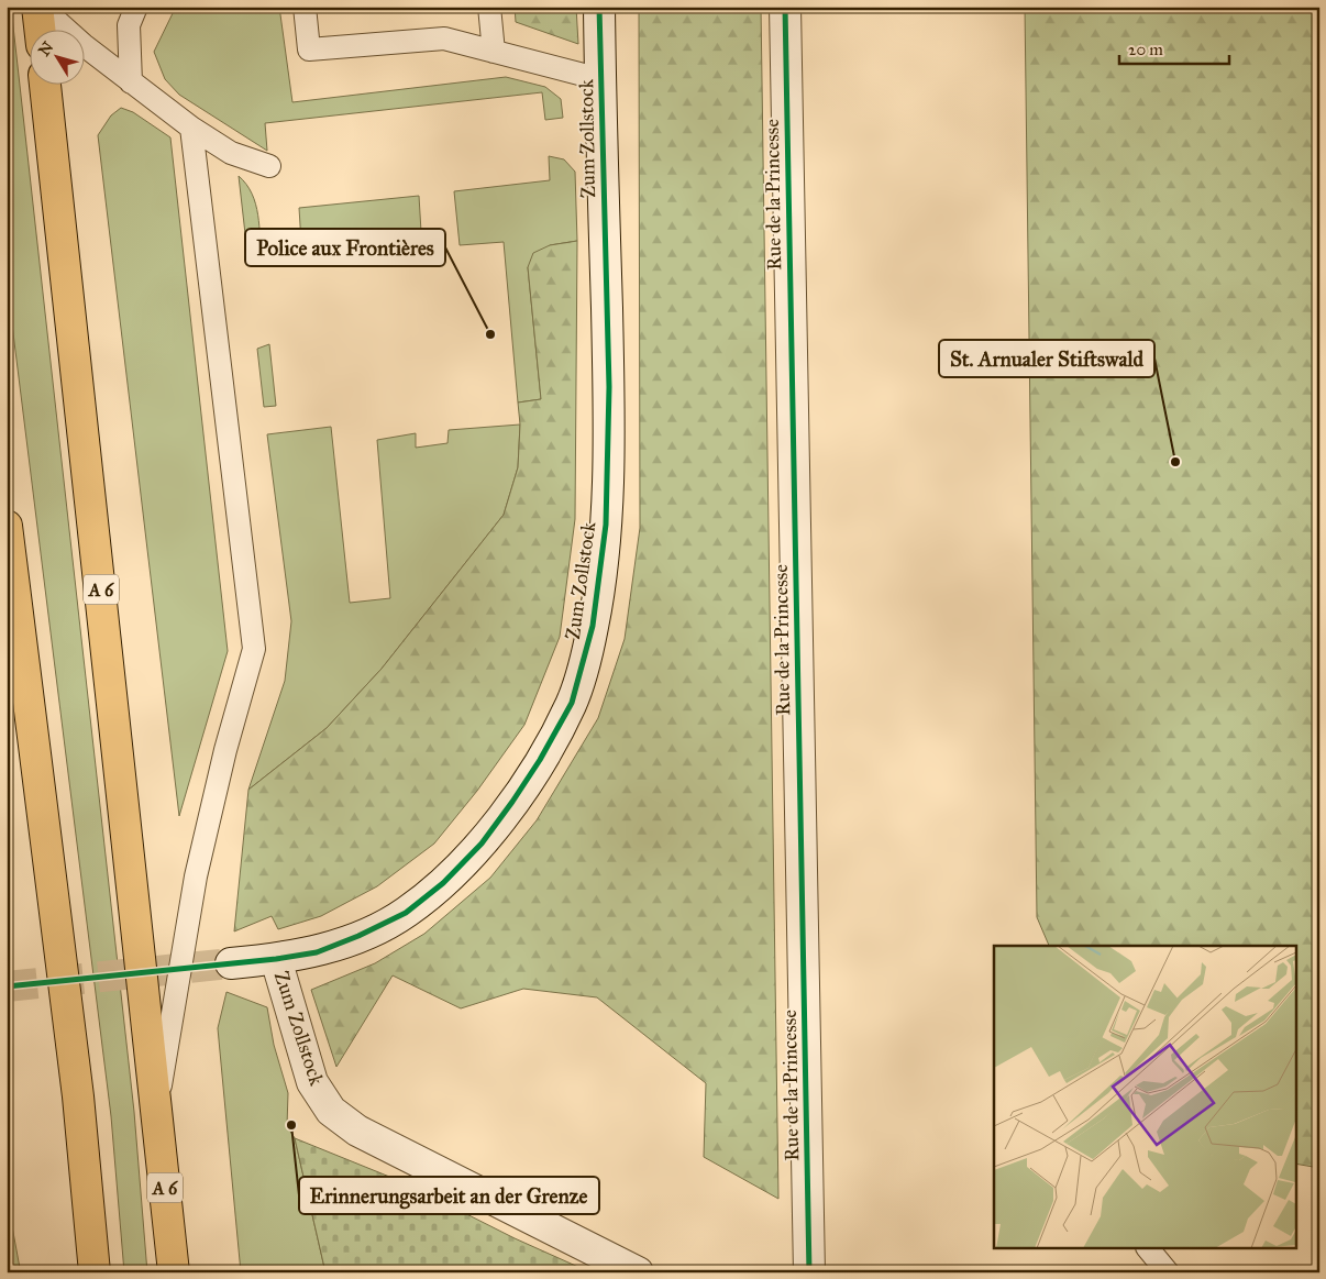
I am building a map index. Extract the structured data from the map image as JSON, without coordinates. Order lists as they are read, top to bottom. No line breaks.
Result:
{"streets":{"highway":["A 6"],"street":["Zum Zollstock","Rue de la Princesse"]},"places":["Police aux Frontières","St. Arnualer Stiftswald","Erinnerungsarbeit an der Grenze"],"scale_bar":"20 m","north":"top left"}
